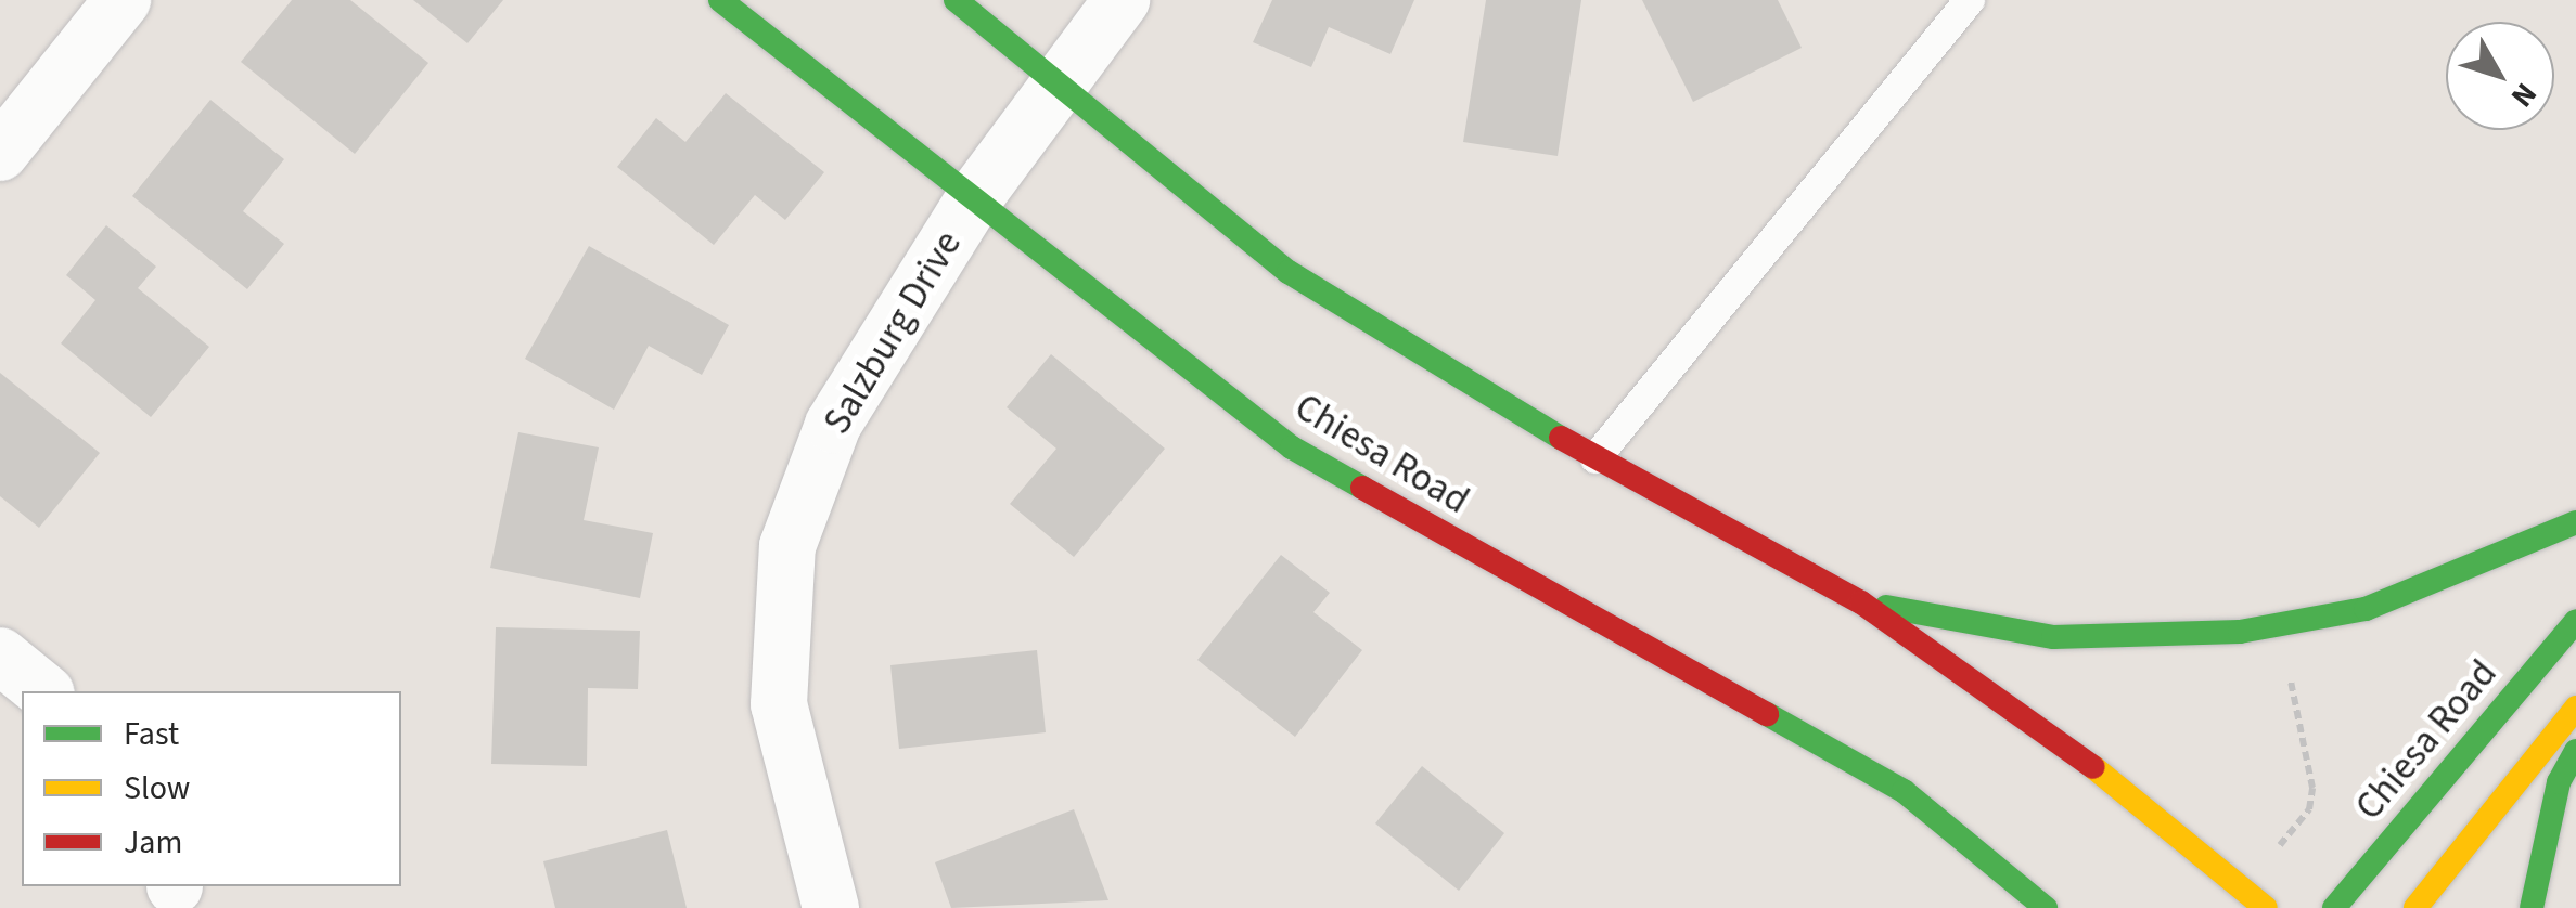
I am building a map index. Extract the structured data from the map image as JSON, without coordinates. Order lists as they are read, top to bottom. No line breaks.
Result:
{"streets":{"main road":["Chiesa Road"],"street":["Salzburg Drive"]},"crossings":[["Salzburg Drive","Chiesa Road"]],"legend":["Fast","Slow","Jam"],"north":"bottom right"}
